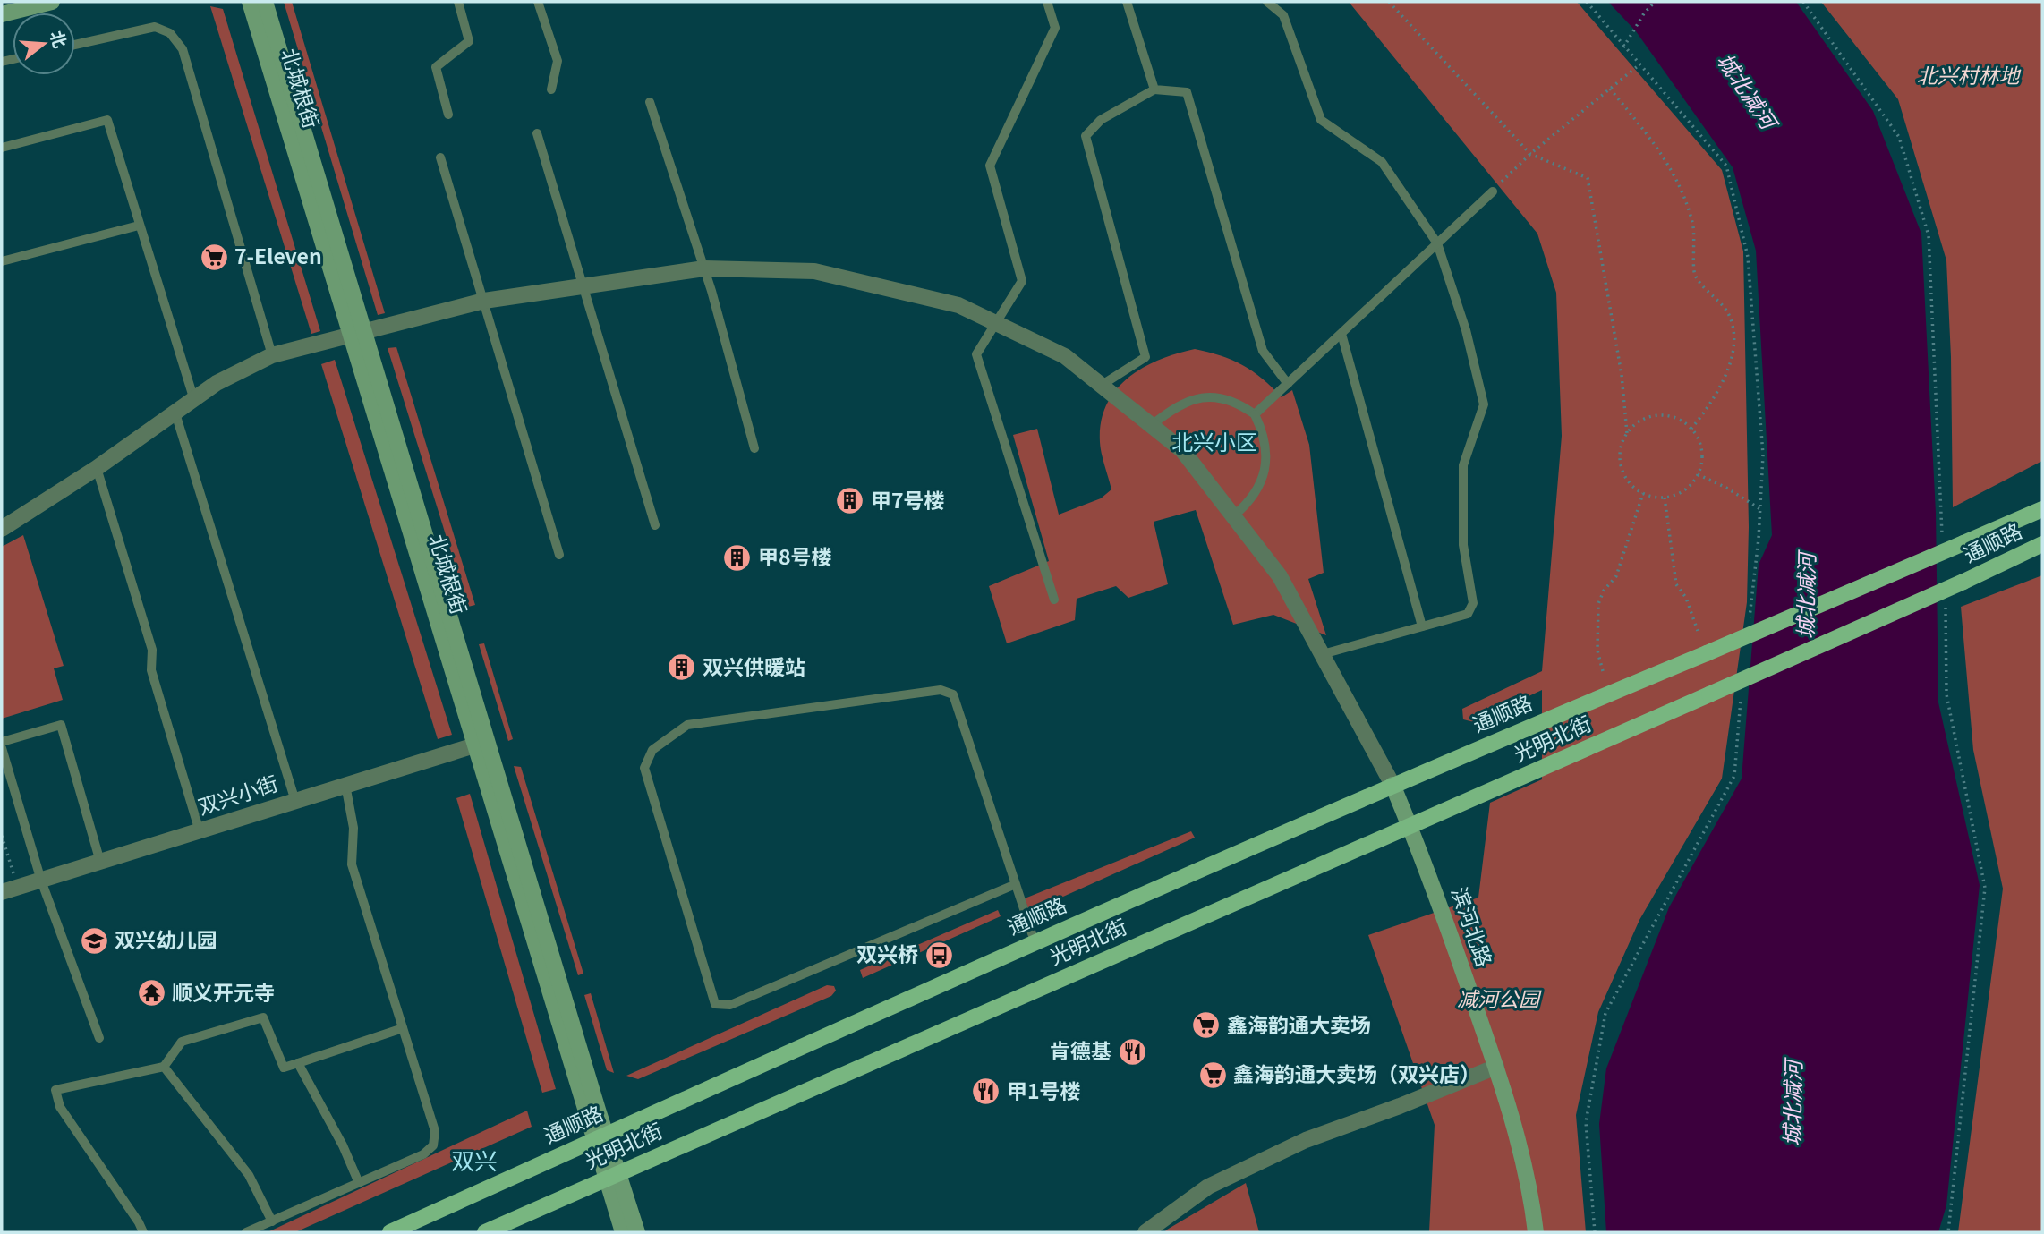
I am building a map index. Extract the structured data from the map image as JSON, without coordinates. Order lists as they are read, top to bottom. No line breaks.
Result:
{"streets":{"main road":["通顺路","光明北街"],"street":["北城根街","双兴小街","滨河北路"]},"crossings":[["北城根街","通顺路"],["北城根街","光明北街"],["北城根街","双兴小街"],["通顺路","光明北街"],["通顺路","滨河北路"],["光明北街","滨河北路"]],"districts":["北兴小区","双兴"],"water":["城北减河"],"parks":["北兴村林地","减河公园"],"places":{"supermarket":["7-Eleven","鑫海韵通大卖场","鑫海韵通大卖场（双兴店）"],"building":["甲7号楼","甲8号楼","双兴供暖站"],"school or university":["双兴幼儿园"],"bus stop":["双兴桥"],"temple":["顺义开元寺"],"restaurant":["肯德基","甲1号楼"]},"north":"right"}
